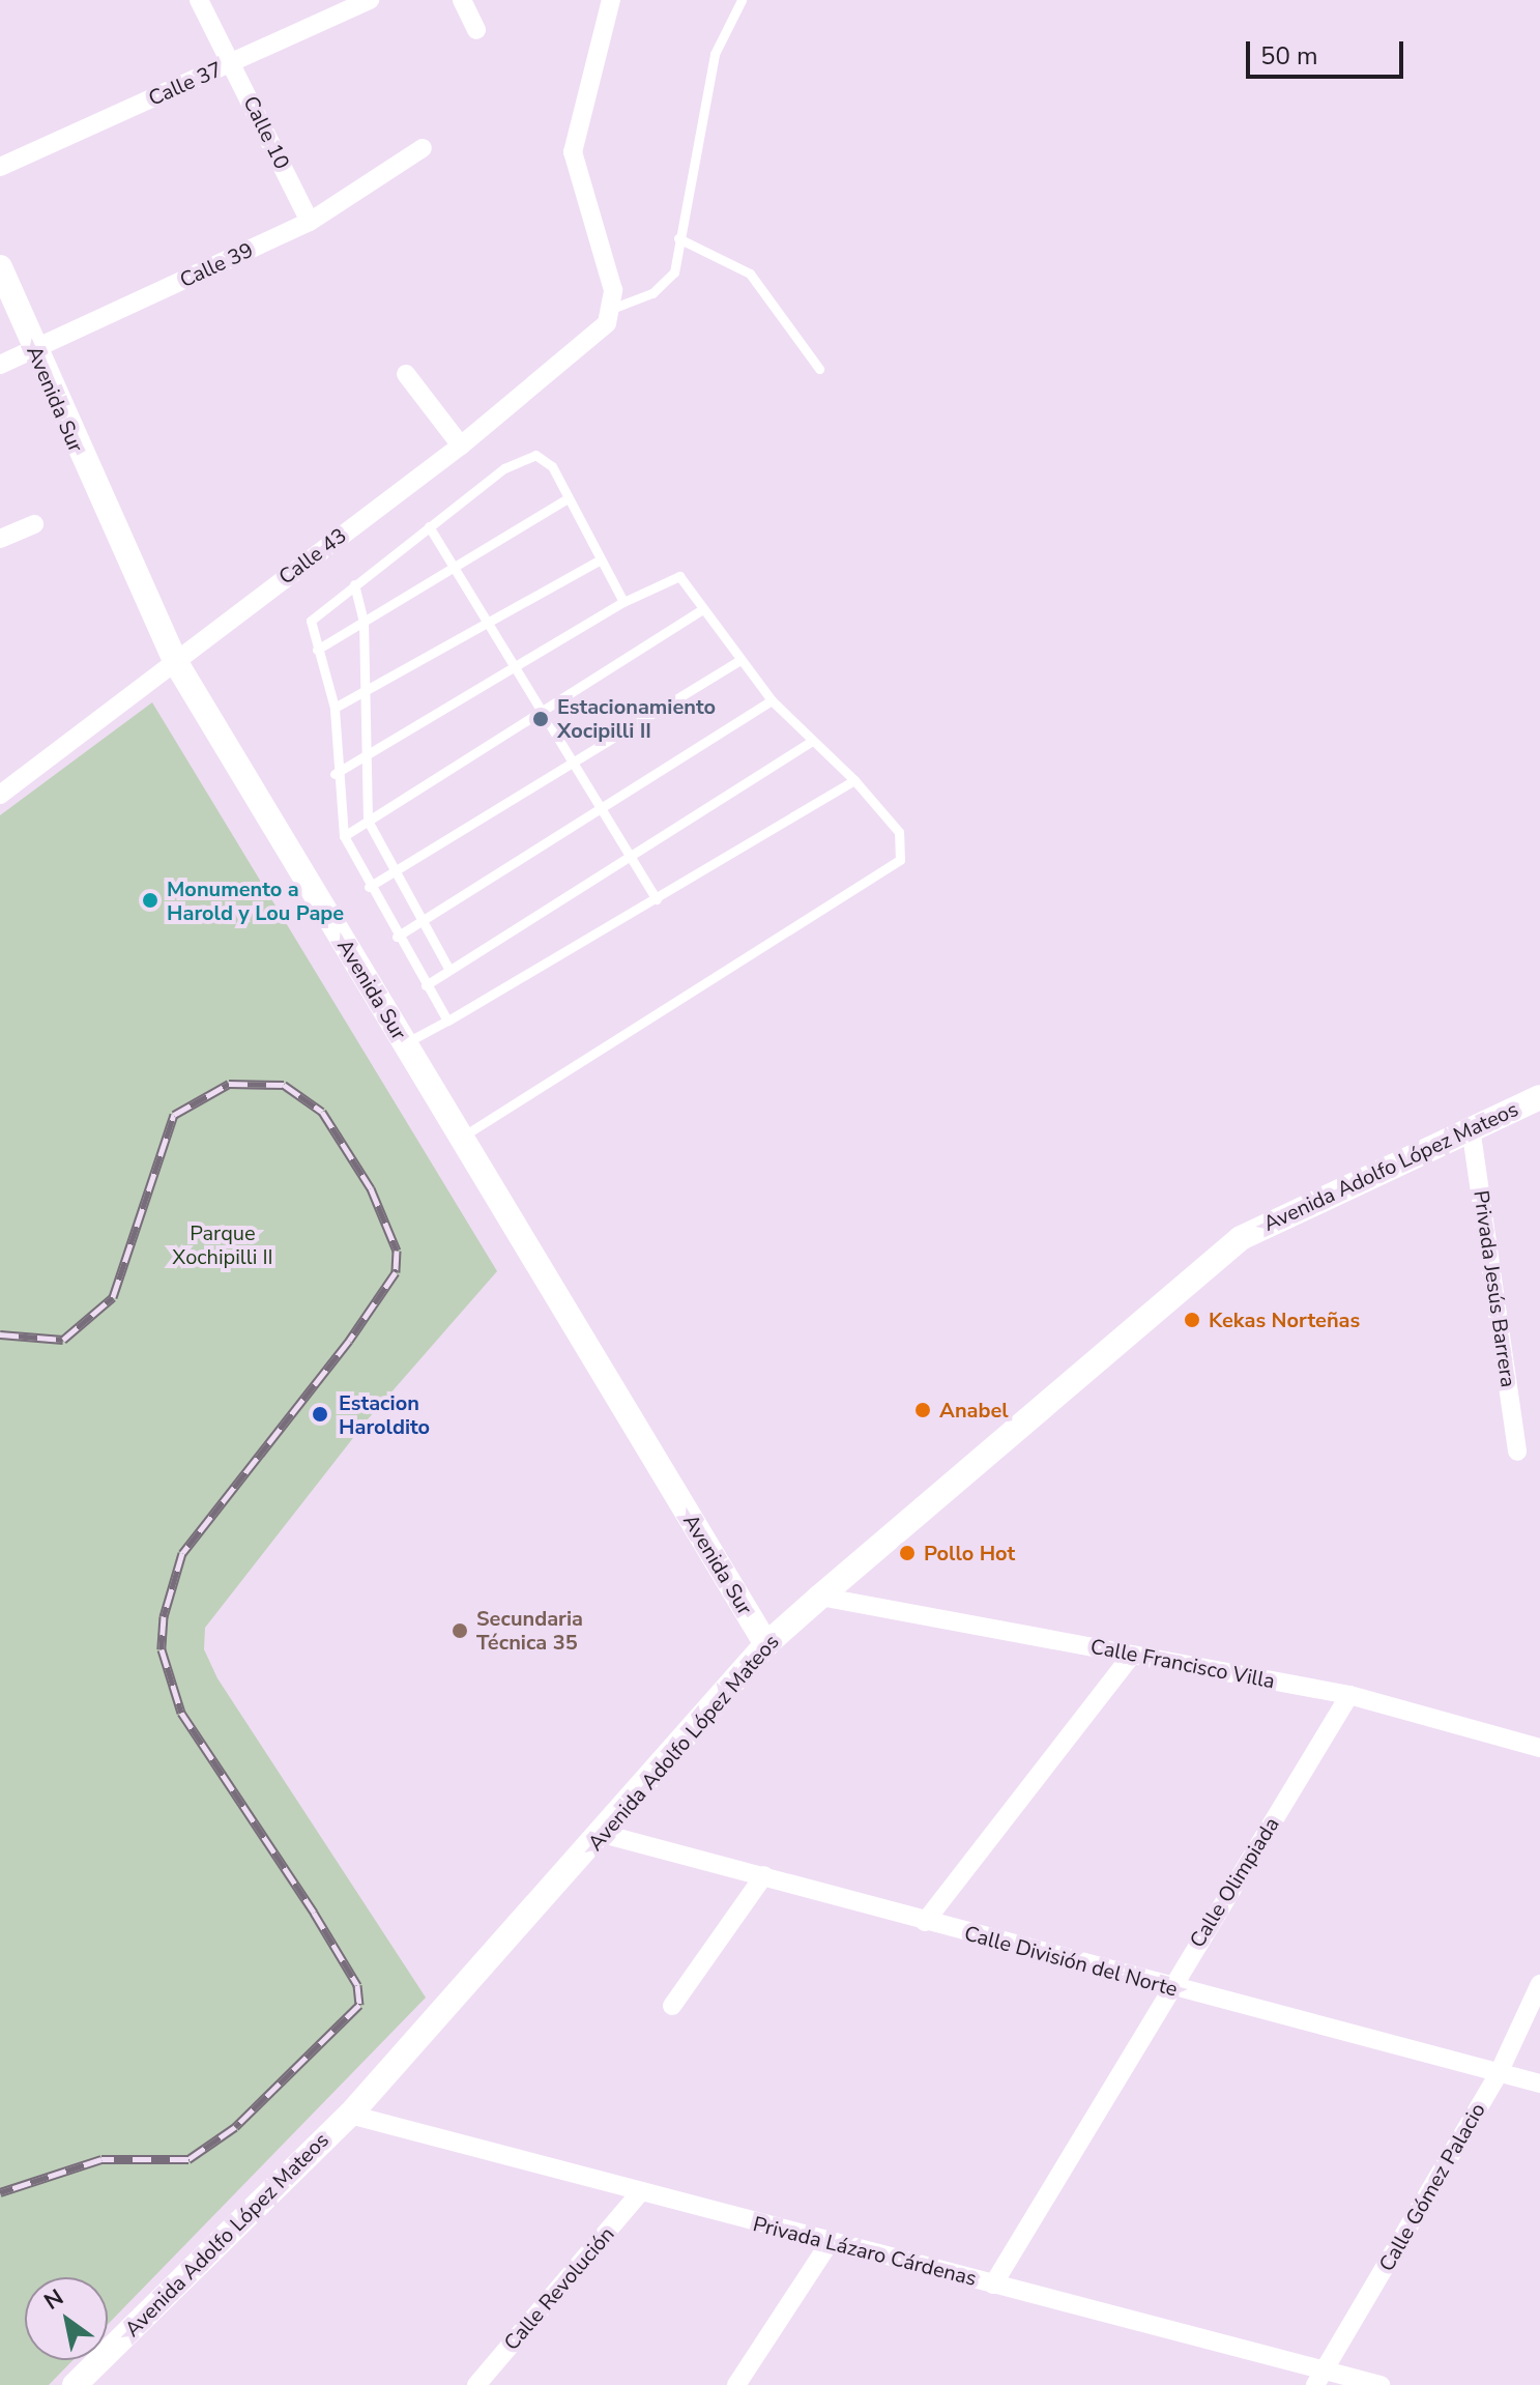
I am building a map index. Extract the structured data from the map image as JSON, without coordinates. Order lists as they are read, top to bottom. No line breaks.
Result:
{"streets":{"street":["Calle 37","Calle 10","Calle 39","Avenida Sur","Calle 43","Avenida Adolfo López Mateos","Privada Jesús Barrera","Calle Francisco Villa","Calle Olimpiada","Calle División del Norte","Calle Gómez Palacio","Privada Lázaro Cárdenas","Calle Revolución"]},"crossings":[["Calle 37","Calle 10"],["Calle 10","Calle 39"],["Calle 39","Avenida Sur"],["Avenida Sur","Calle 43"],["Avenida Sur","Avenida Adolfo López Mateos"],["Avenida Adolfo López Mateos","Privada Jesús Barrera"],["Avenida Adolfo López Mateos","Calle Francisco Villa"],["Avenida Adolfo López Mateos","Calle División del Norte"],["Avenida Adolfo López Mateos","Privada Lázaro Cárdenas"],["Calle Francisco Villa","Calle Olimpiada"],["Calle Olimpiada","Calle División del Norte"],["Calle Olimpiada","Privada Lázaro Cárdenas"],["Calle División del Norte","Calle Gómez Palacio"],["Calle Gómez Palacio","Privada Lázaro Cárdenas"],["Privada Lázaro Cárdenas","Calle Revolución"]],"parks":["Parque Xochipilli II"],"places":["Estacionamiento Xocipilli II","Monumento a Harold y Lou Pape","Kekas Norteñas","Anabel","Estacion Haroldito","Pollo Hot","Secundaria Técnica 35"],"scale_bar":"50 m","north":"top left"}
